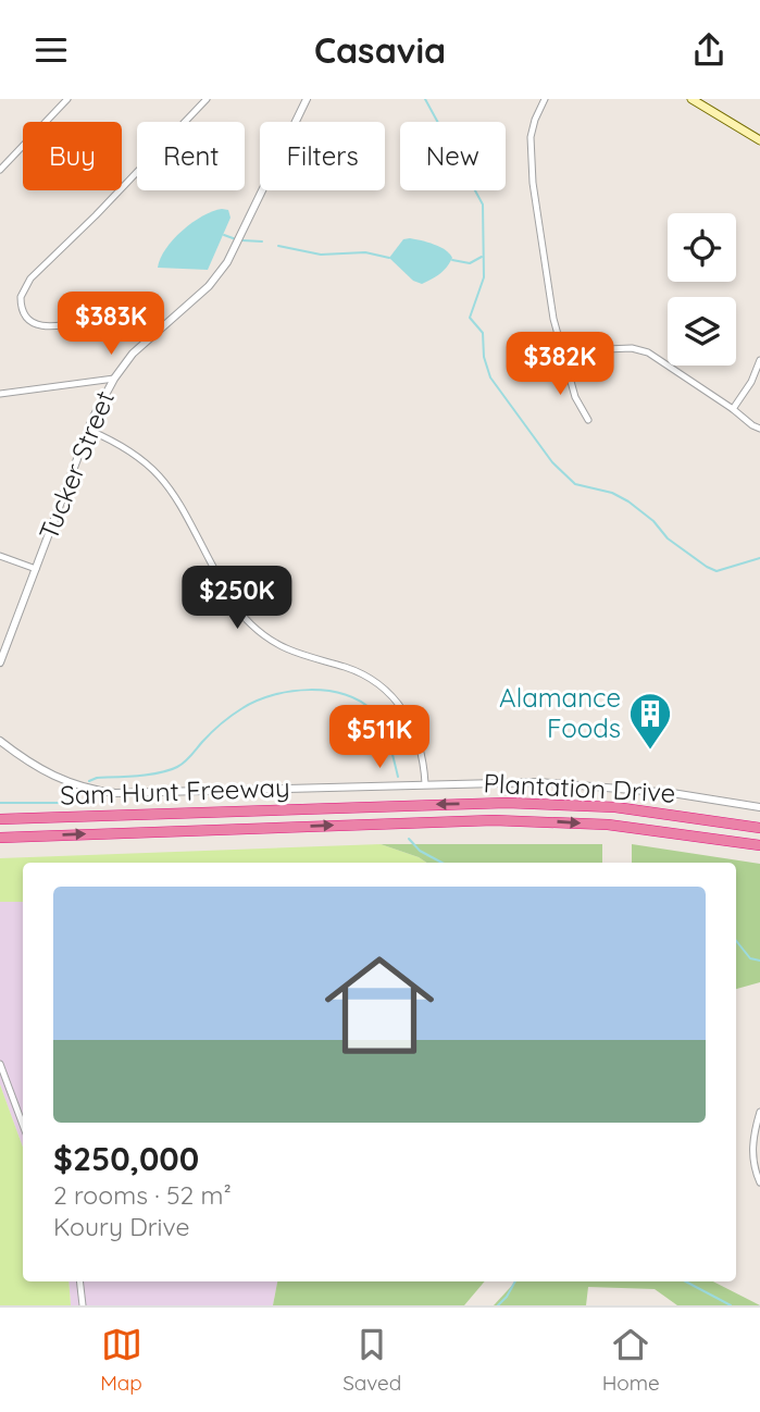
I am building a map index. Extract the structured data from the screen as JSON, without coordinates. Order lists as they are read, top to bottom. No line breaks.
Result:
{"streets":{"highway":["Sam Hunt Freeway"],"street":["Tucker Street","Plantation Drive"]},"places":{"building":["Alamance Foods"]},"page":{"header":"Casavia","chip":["Buy","Rent","Filters","New"],"price":["$383K","$382K","$250K","$511K"],"list":[{"name":"$250,000","note":"2 rooms · 52 m² · Koury Drive"}],"tabs":["Map","Saved","Home"]}}
